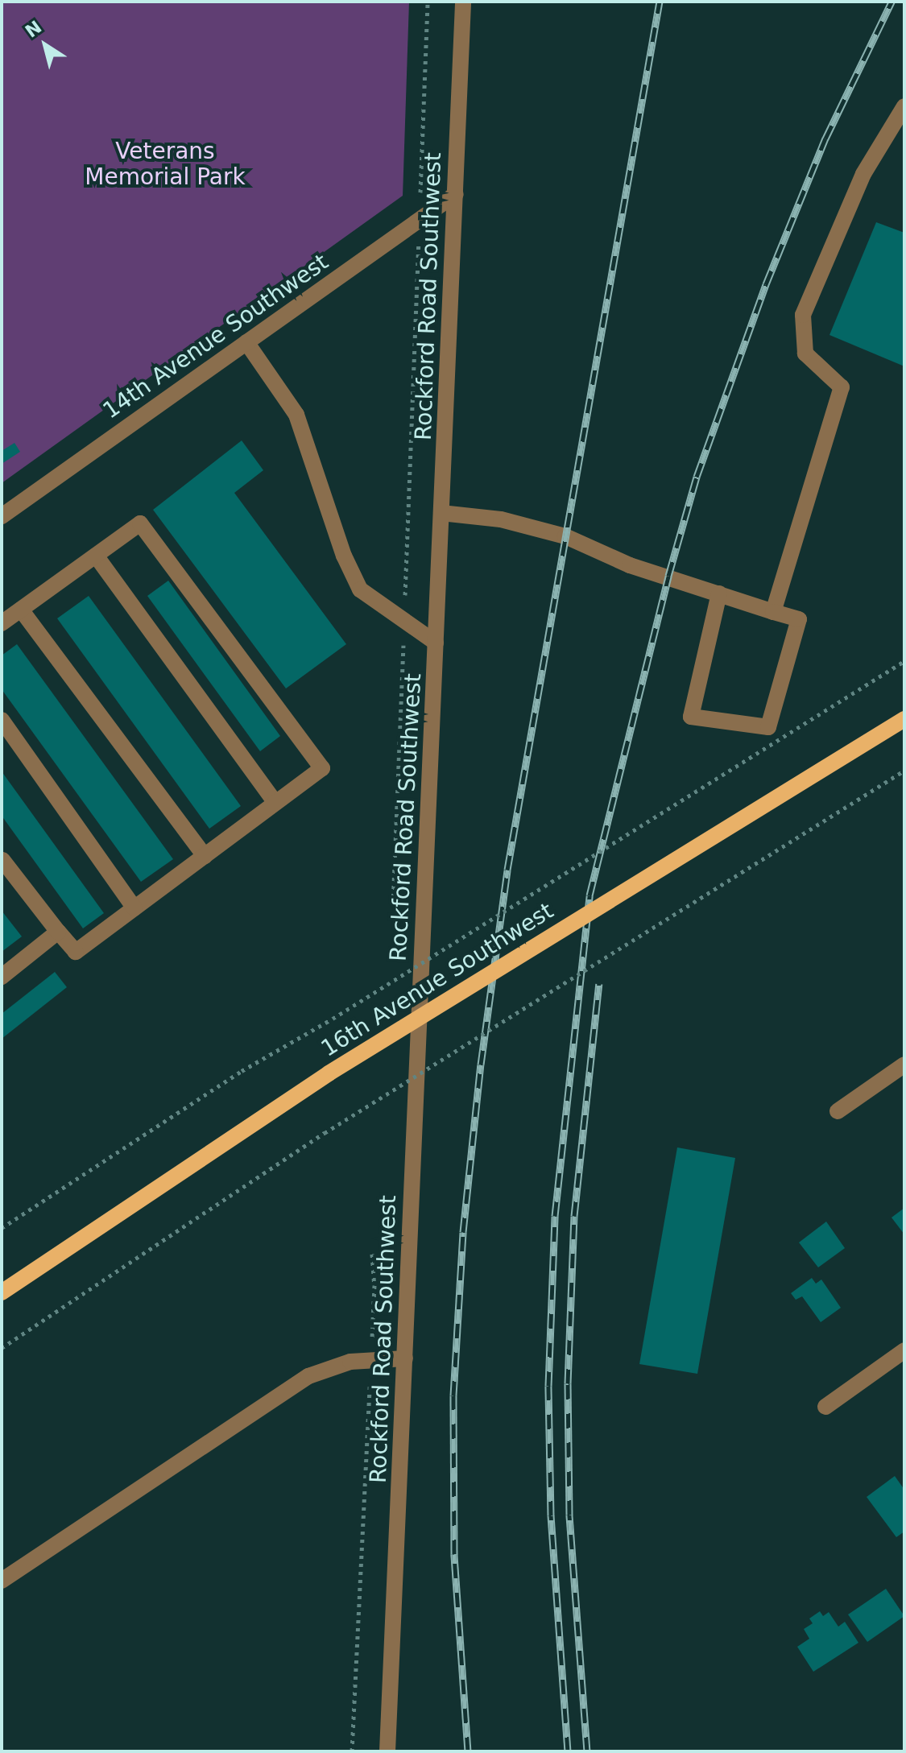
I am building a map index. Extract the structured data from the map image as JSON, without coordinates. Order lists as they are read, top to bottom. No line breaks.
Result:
{"streets":{"main road":["16th Avenue Southwest"],"street":["Rockford Road Southwest","14th Avenue Southwest"]},"crossings":[["Rockford Road Southwest","14th Avenue Southwest"]],"parks":["Veterans Memorial Park"],"north":"top left"}
